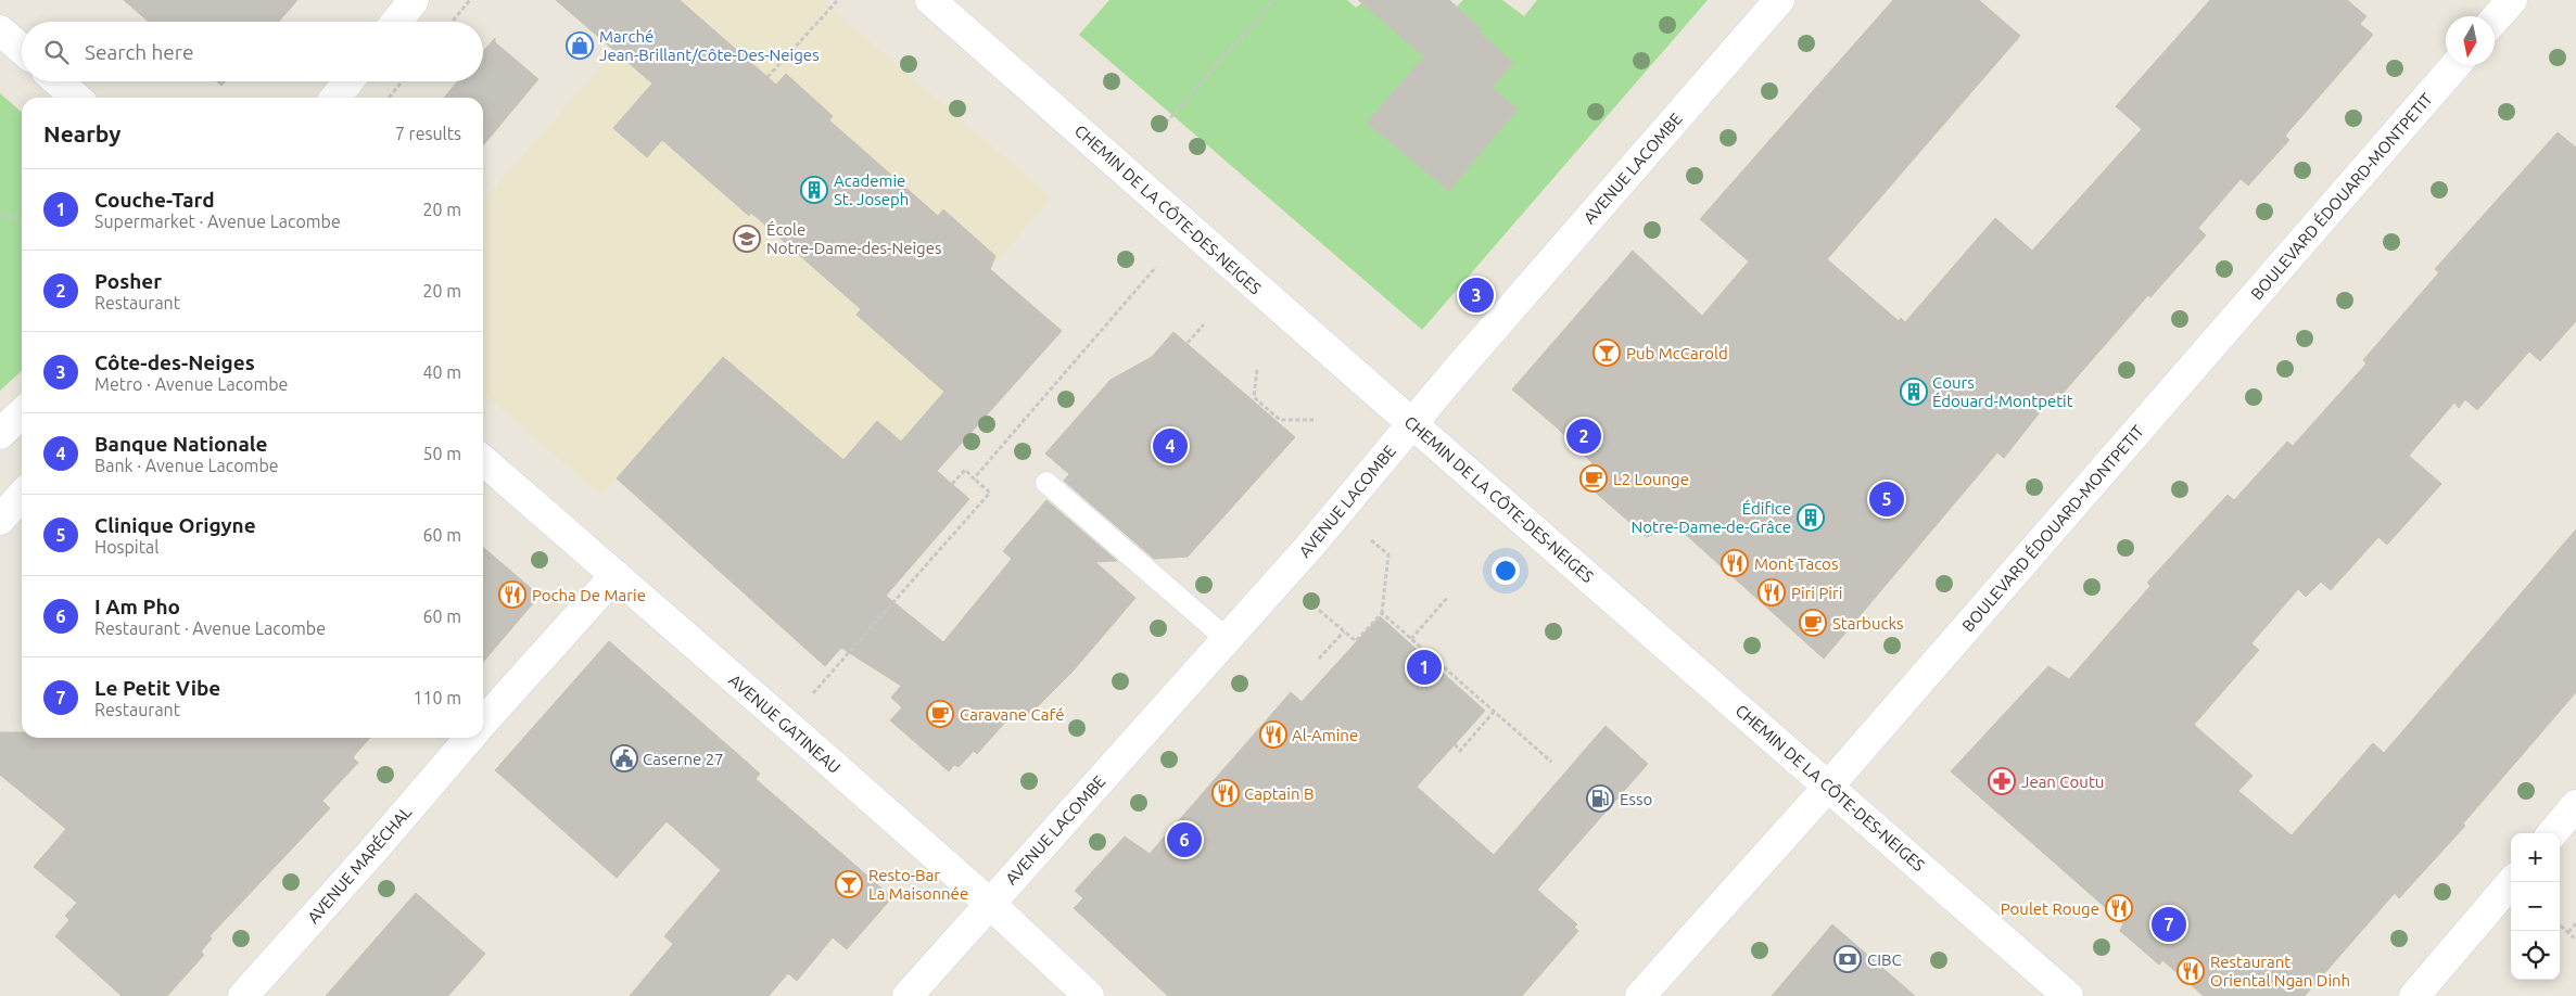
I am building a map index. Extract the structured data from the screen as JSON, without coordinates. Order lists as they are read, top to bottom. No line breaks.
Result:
{"streets":{"street":["AVENUE LACOMBE","BOULEVARD ÉDOUARD-MONTPETIT","CHEMIN DE LA CÔTE-DES-NEIGES","AVENUE GATINEAU","AVENUE MARÉCHAL"]},"crossings":[["AVENUE LACOMBE","CHEMIN DE LA CÔTE-DES-NEIGES"],["AVENUE LACOMBE","AVENUE GATINEAU"],["BOULEVARD ÉDOUARD-MONTPETIT","CHEMIN DE LA CÔTE-DES-NEIGES"]],"places":{"shop":["Marché Jean-Brillant/Côte-Des-Neiges"],"building":["Academie St. Joseph","Cours Édouard-Montpetit","Édifice Notre-Dame-de-Grâce"],"school or university":["École Notre-Dame-des-Neiges"],"bar":["Pub McCarold","Resto-Bar La Maisonnée"],"cafe":["L2 Lounge","Starbucks","Caravane Café"],"restaurant":["Mont Tacos","Piri Piri","Pocha De Marie","Al-Amine","Captain B","Poulet Rouge","Restaurant Oriental Ngan Dinh"],"public building":["Caserne 27"],"pharmacy":["Jean Coutu"],"fuel station":["Esso"],"bank":["CIBC"]},"north":"bottom","page":{"search":"Search here","heading":["Nearby","7 results"],"list":[{"mark":"1","name":"Couche-Tard","note":"Supermarket · Avenue Lacombe","value":"20 m"},{"mark":"2","name":"Posher","note":"Restaurant","value":"20 m"},{"mark":"3","name":"Côte-des-Neiges","note":"Metro · Avenue Lacombe","value":"40 m"},{"mark":"4","name":"Banque Nationale","note":"Bank · Avenue Lacombe","value":"50 m"},{"mark":"5","name":"Clinique Origyne","note":"Hospital","value":"60 m"},{"mark":"6","name":"I Am Pho","note":"Restaurant · Avenue Lacombe","value":"60 m"},{"mark":"7","name":"Le Petit Vibe","note":"Restaurant","value":"110 m"}],"pins":["3","2","4","5","1","6","7"],"map_buttons":["+","−"]}}
